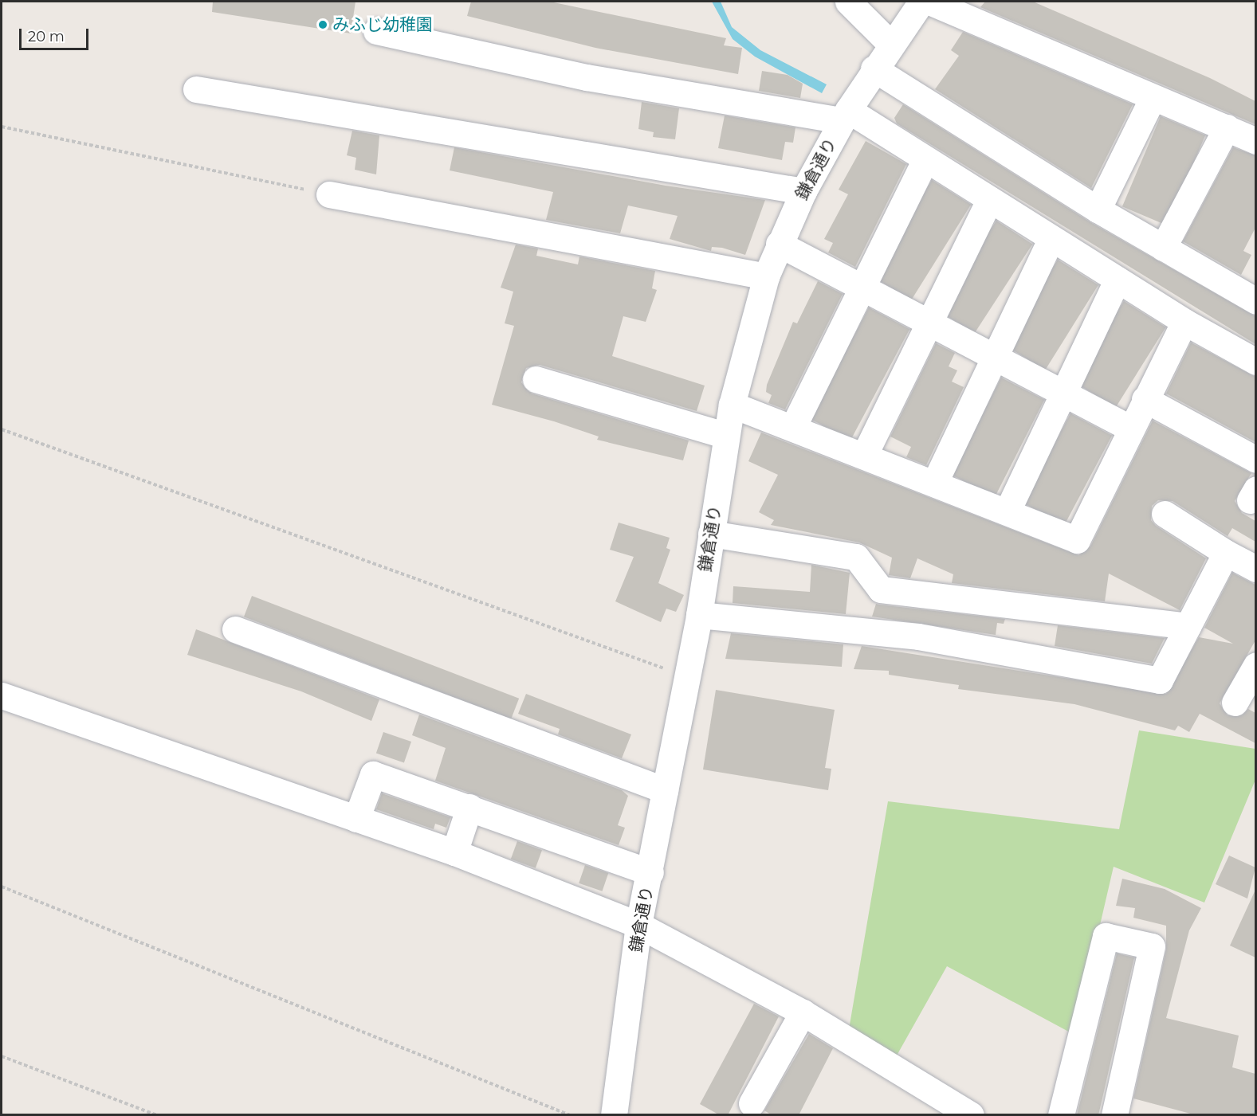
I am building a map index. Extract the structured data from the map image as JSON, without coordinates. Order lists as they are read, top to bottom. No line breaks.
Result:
{"streets":{"street":["鎌倉通り"]},"places":["みふじ幼稚園"],"scale_bar":"20 m"}
